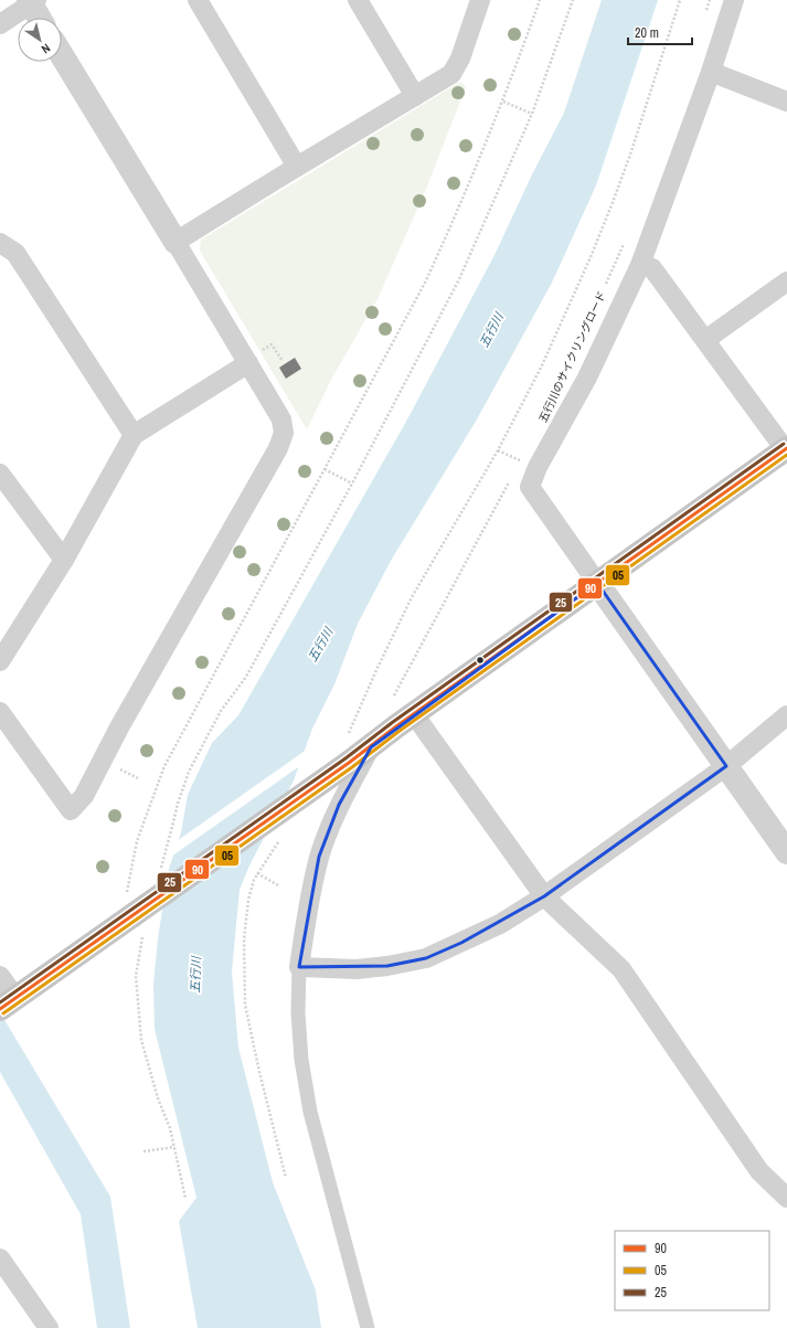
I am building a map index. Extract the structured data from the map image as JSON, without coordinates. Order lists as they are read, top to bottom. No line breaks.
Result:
{"streets":{"path":["五行川のサイクリングロード"]},"water":["五行川"],"lines":["transit line 25","transit line 90","transit line 05"],"legend":["90","05","25"],"scale_bar":"20 m","north":"bottom right"}
